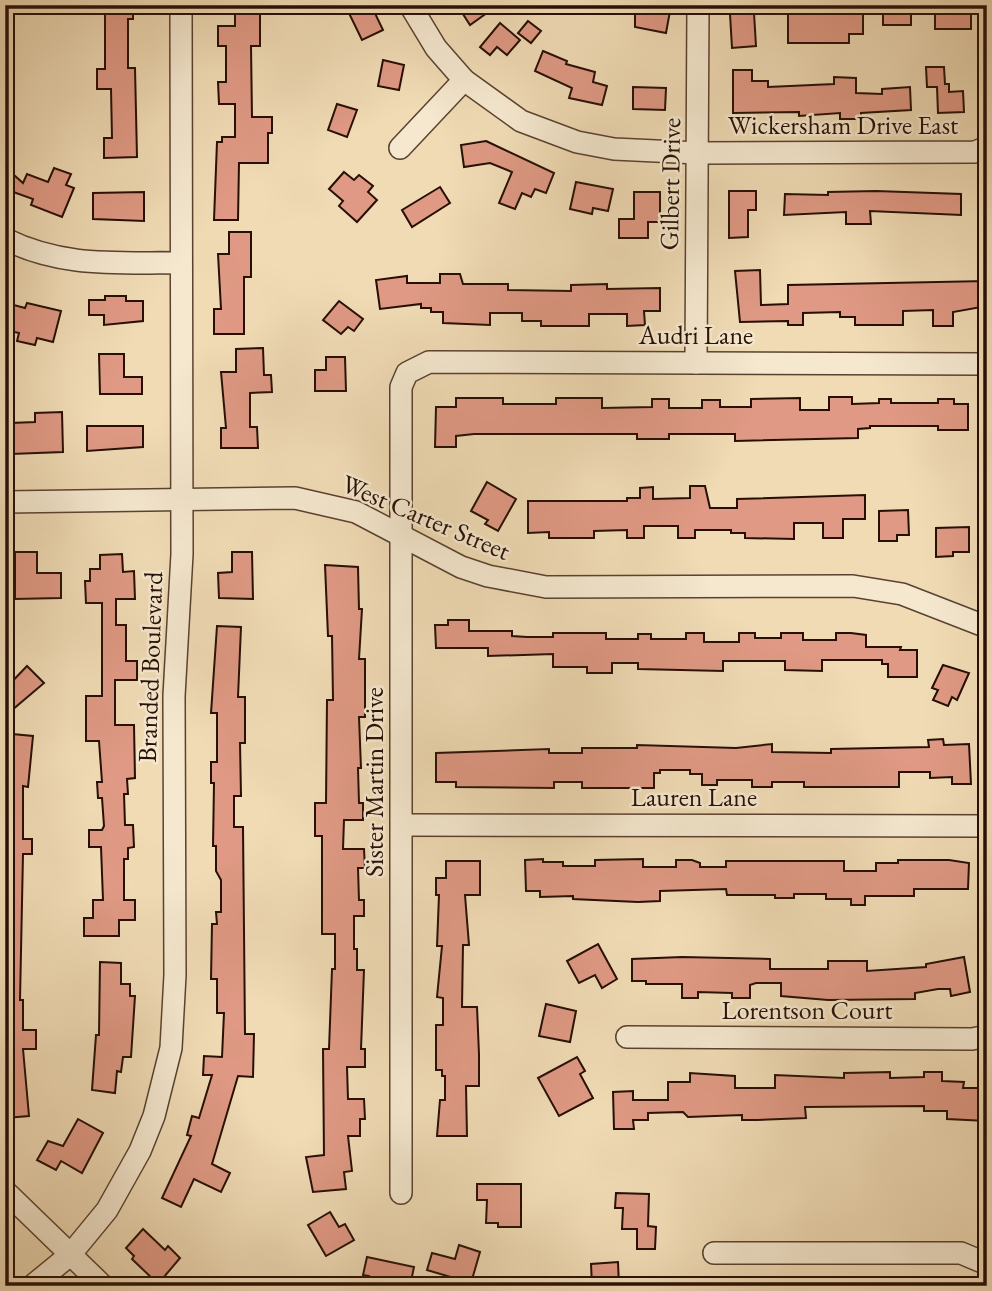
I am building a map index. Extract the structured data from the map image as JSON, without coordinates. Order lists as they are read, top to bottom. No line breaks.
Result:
{"streets":{"street":["Wickersham Drive East","Gilbert Drive","Audri Lane","West Carter Street","Branded Boulevard","Sister Martin Drive","Lauren Lane","Lorentson Court"]},"crossings":[["Wickersham Drive East","Gilbert Drive"],["Gilbert Drive","Audri Lane"],["Audri Lane","Sister Martin Drive"],["West Carter Street","Branded Boulevard"],["West Carter Street","Sister Martin Drive"],["Sister Martin Drive","Lauren Lane"]]}
